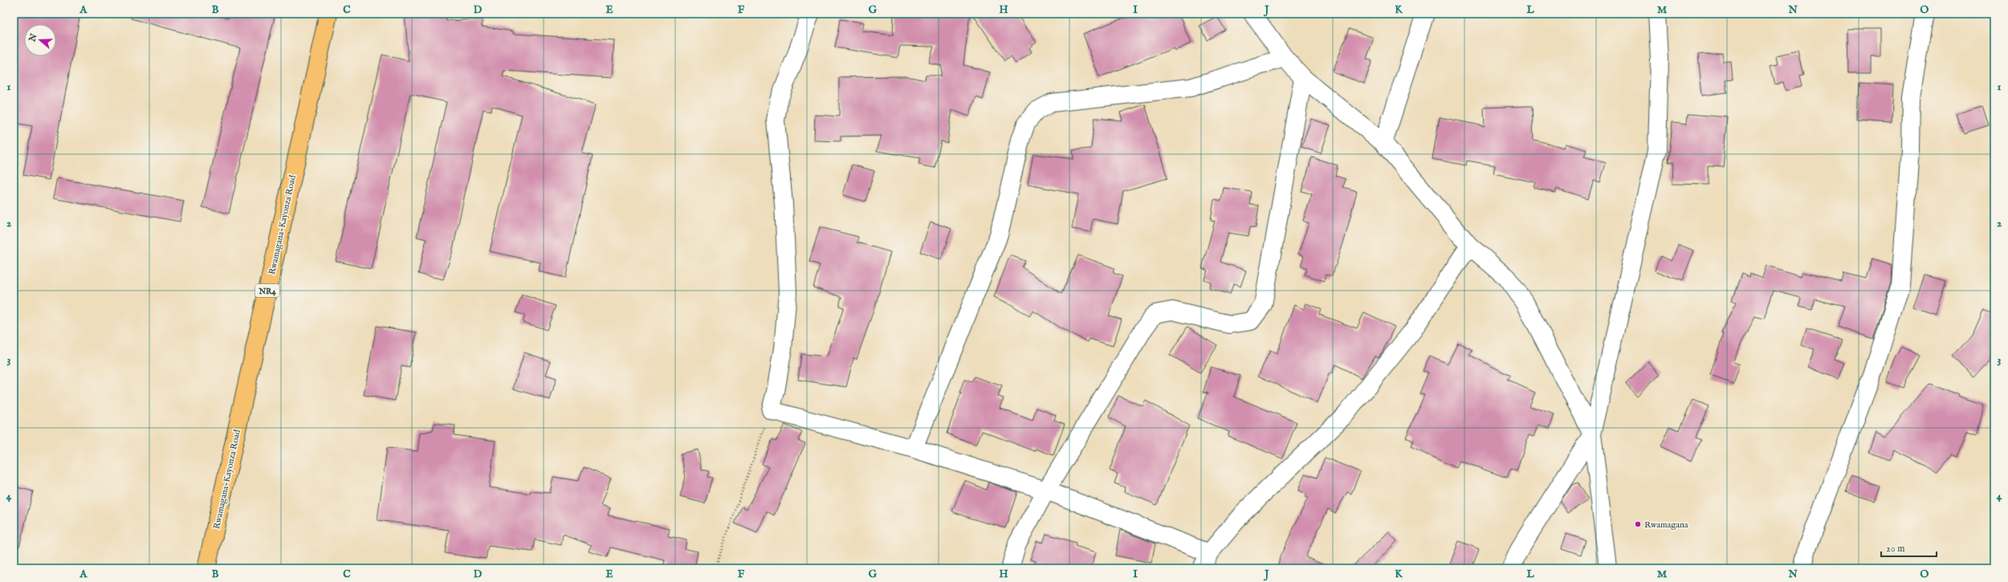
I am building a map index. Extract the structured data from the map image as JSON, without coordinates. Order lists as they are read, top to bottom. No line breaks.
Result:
{"streets":{"highway":["Rwamagana-Kayonza Road","NR4"]},"places":["Rwamagana"],"scale_bar":"20 m","north":"left","grid":{"columns":["A","B","C","D","E","F","G","H","I","J","K","L","M","N","O"],"rows":["1","2","3","4"]}}
